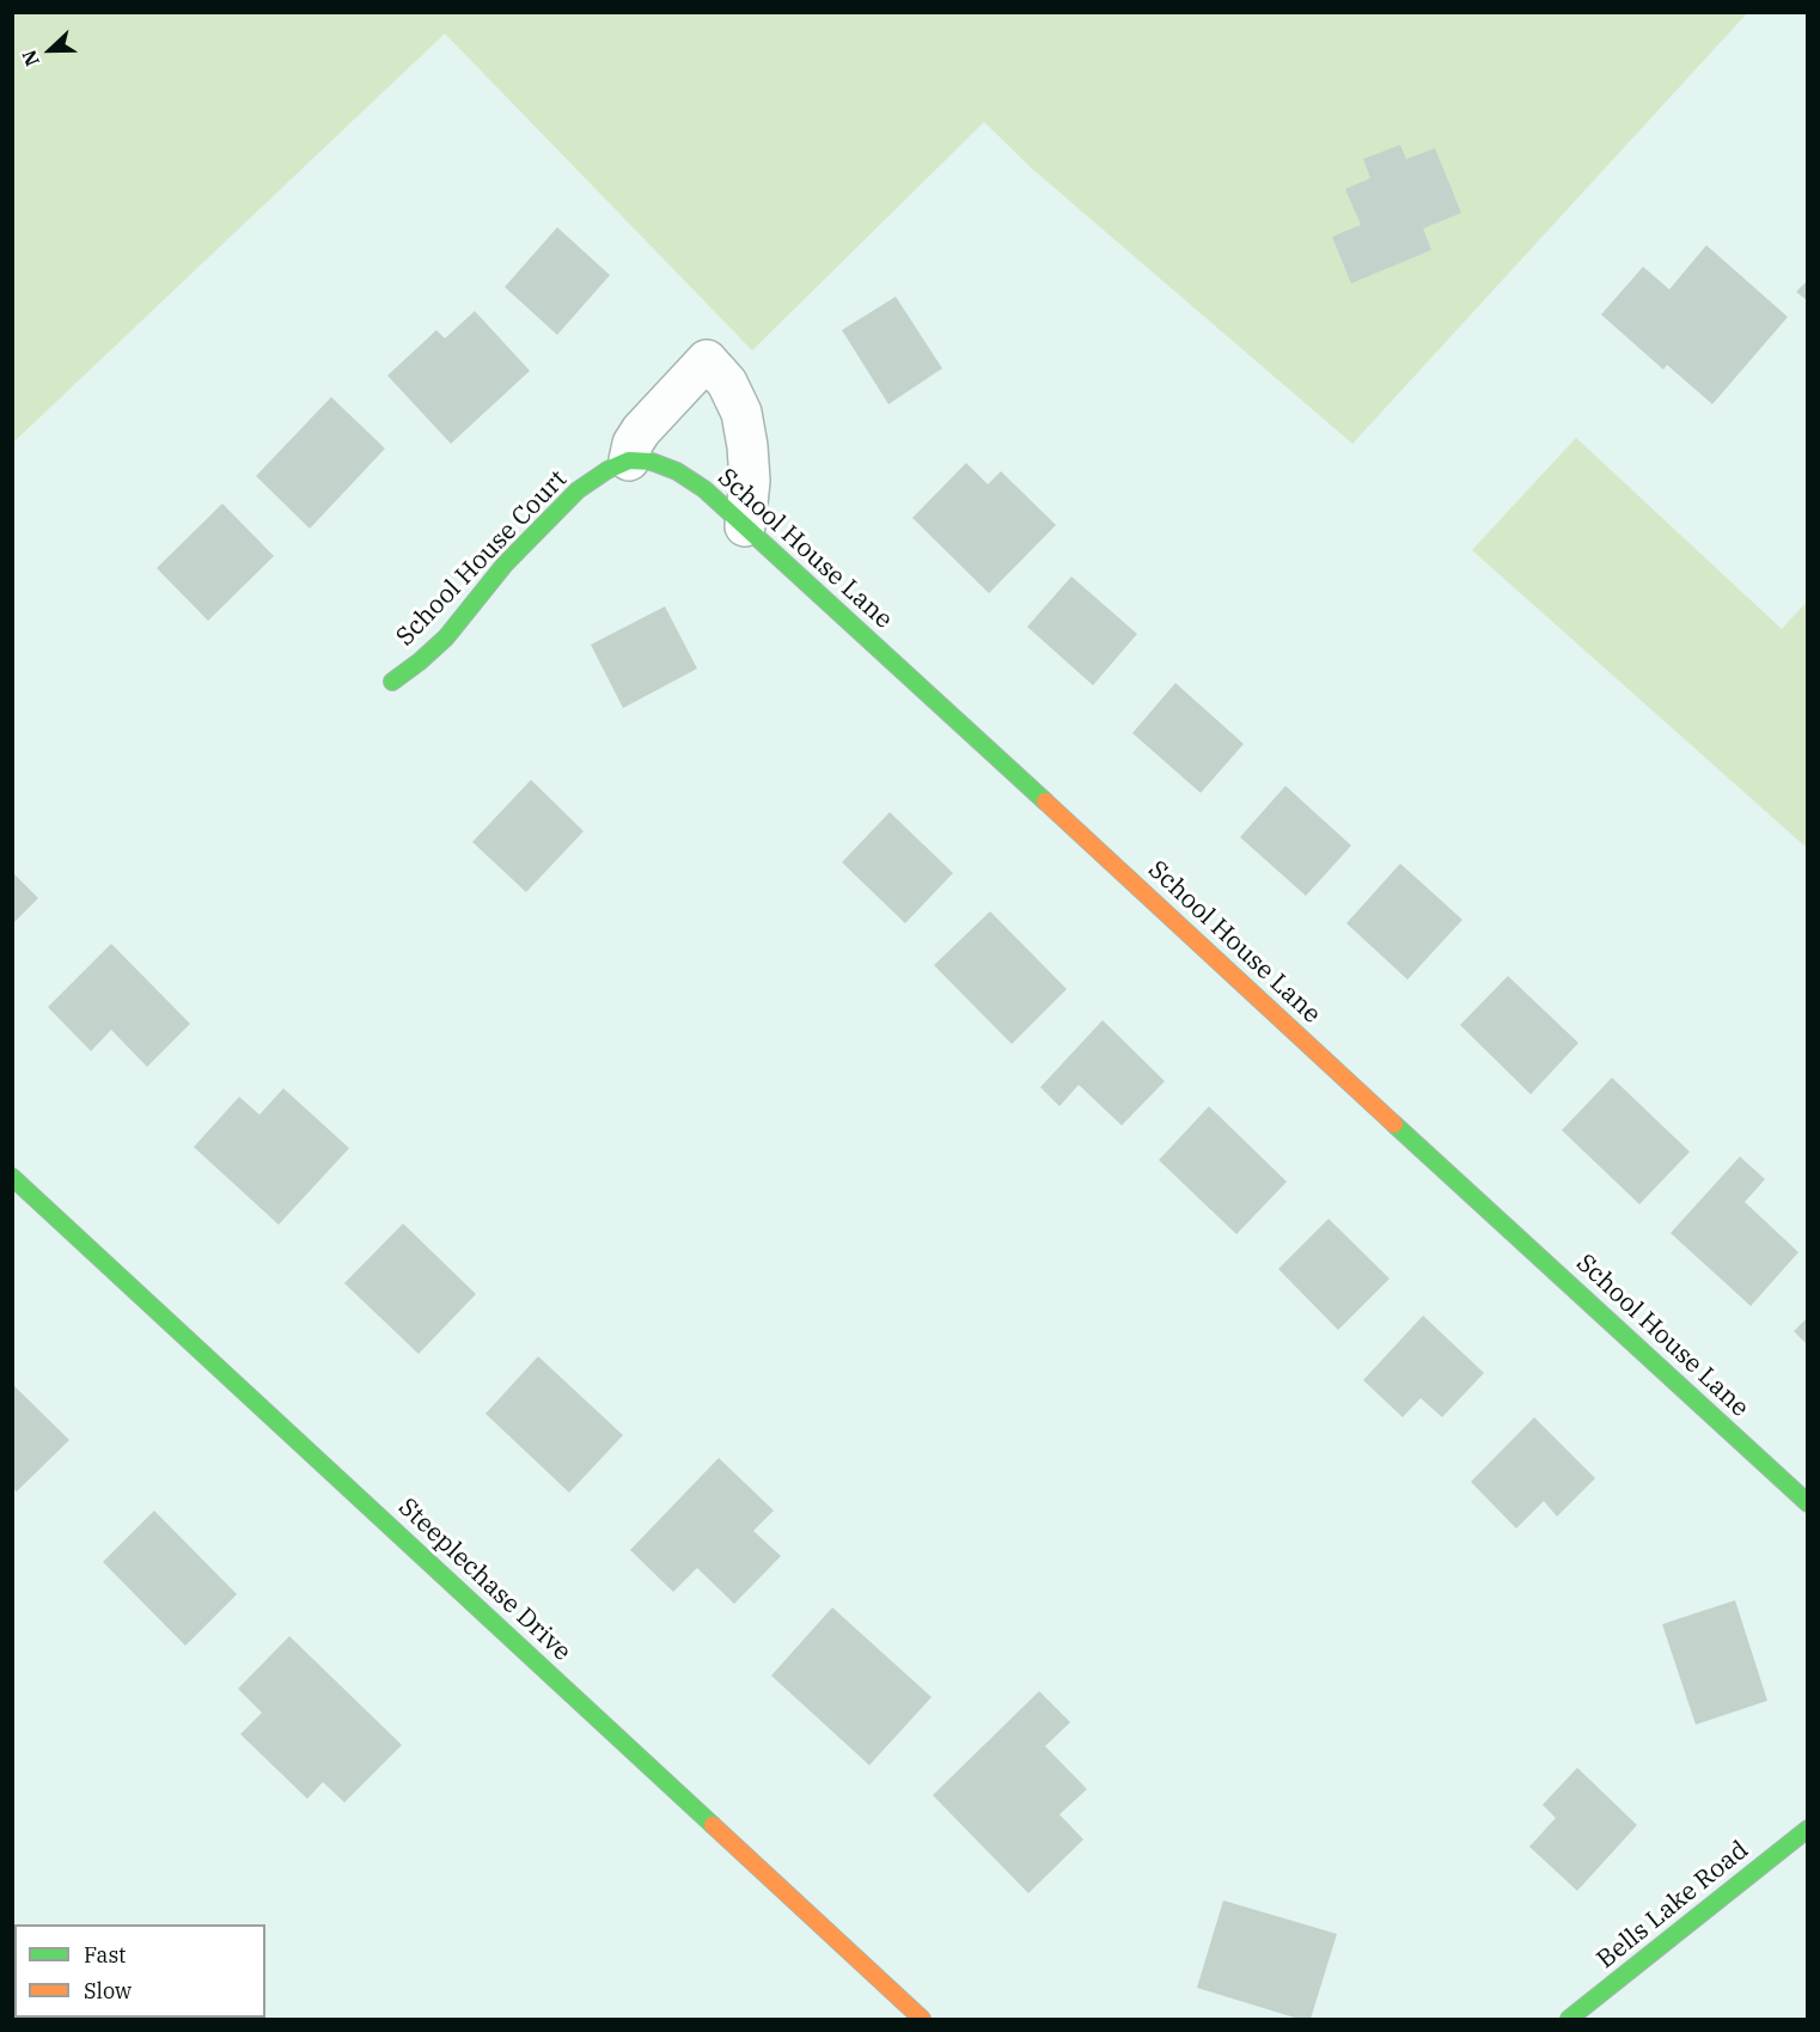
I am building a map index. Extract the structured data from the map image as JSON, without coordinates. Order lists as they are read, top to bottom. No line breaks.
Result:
{"streets":{"street":["School House Lane","School House Court","Steeplechase Drive","Bells Lake Road"]},"crossings":[["School House Lane","School House Court"]],"legend":["Fast","Slow"],"north":"left"}
